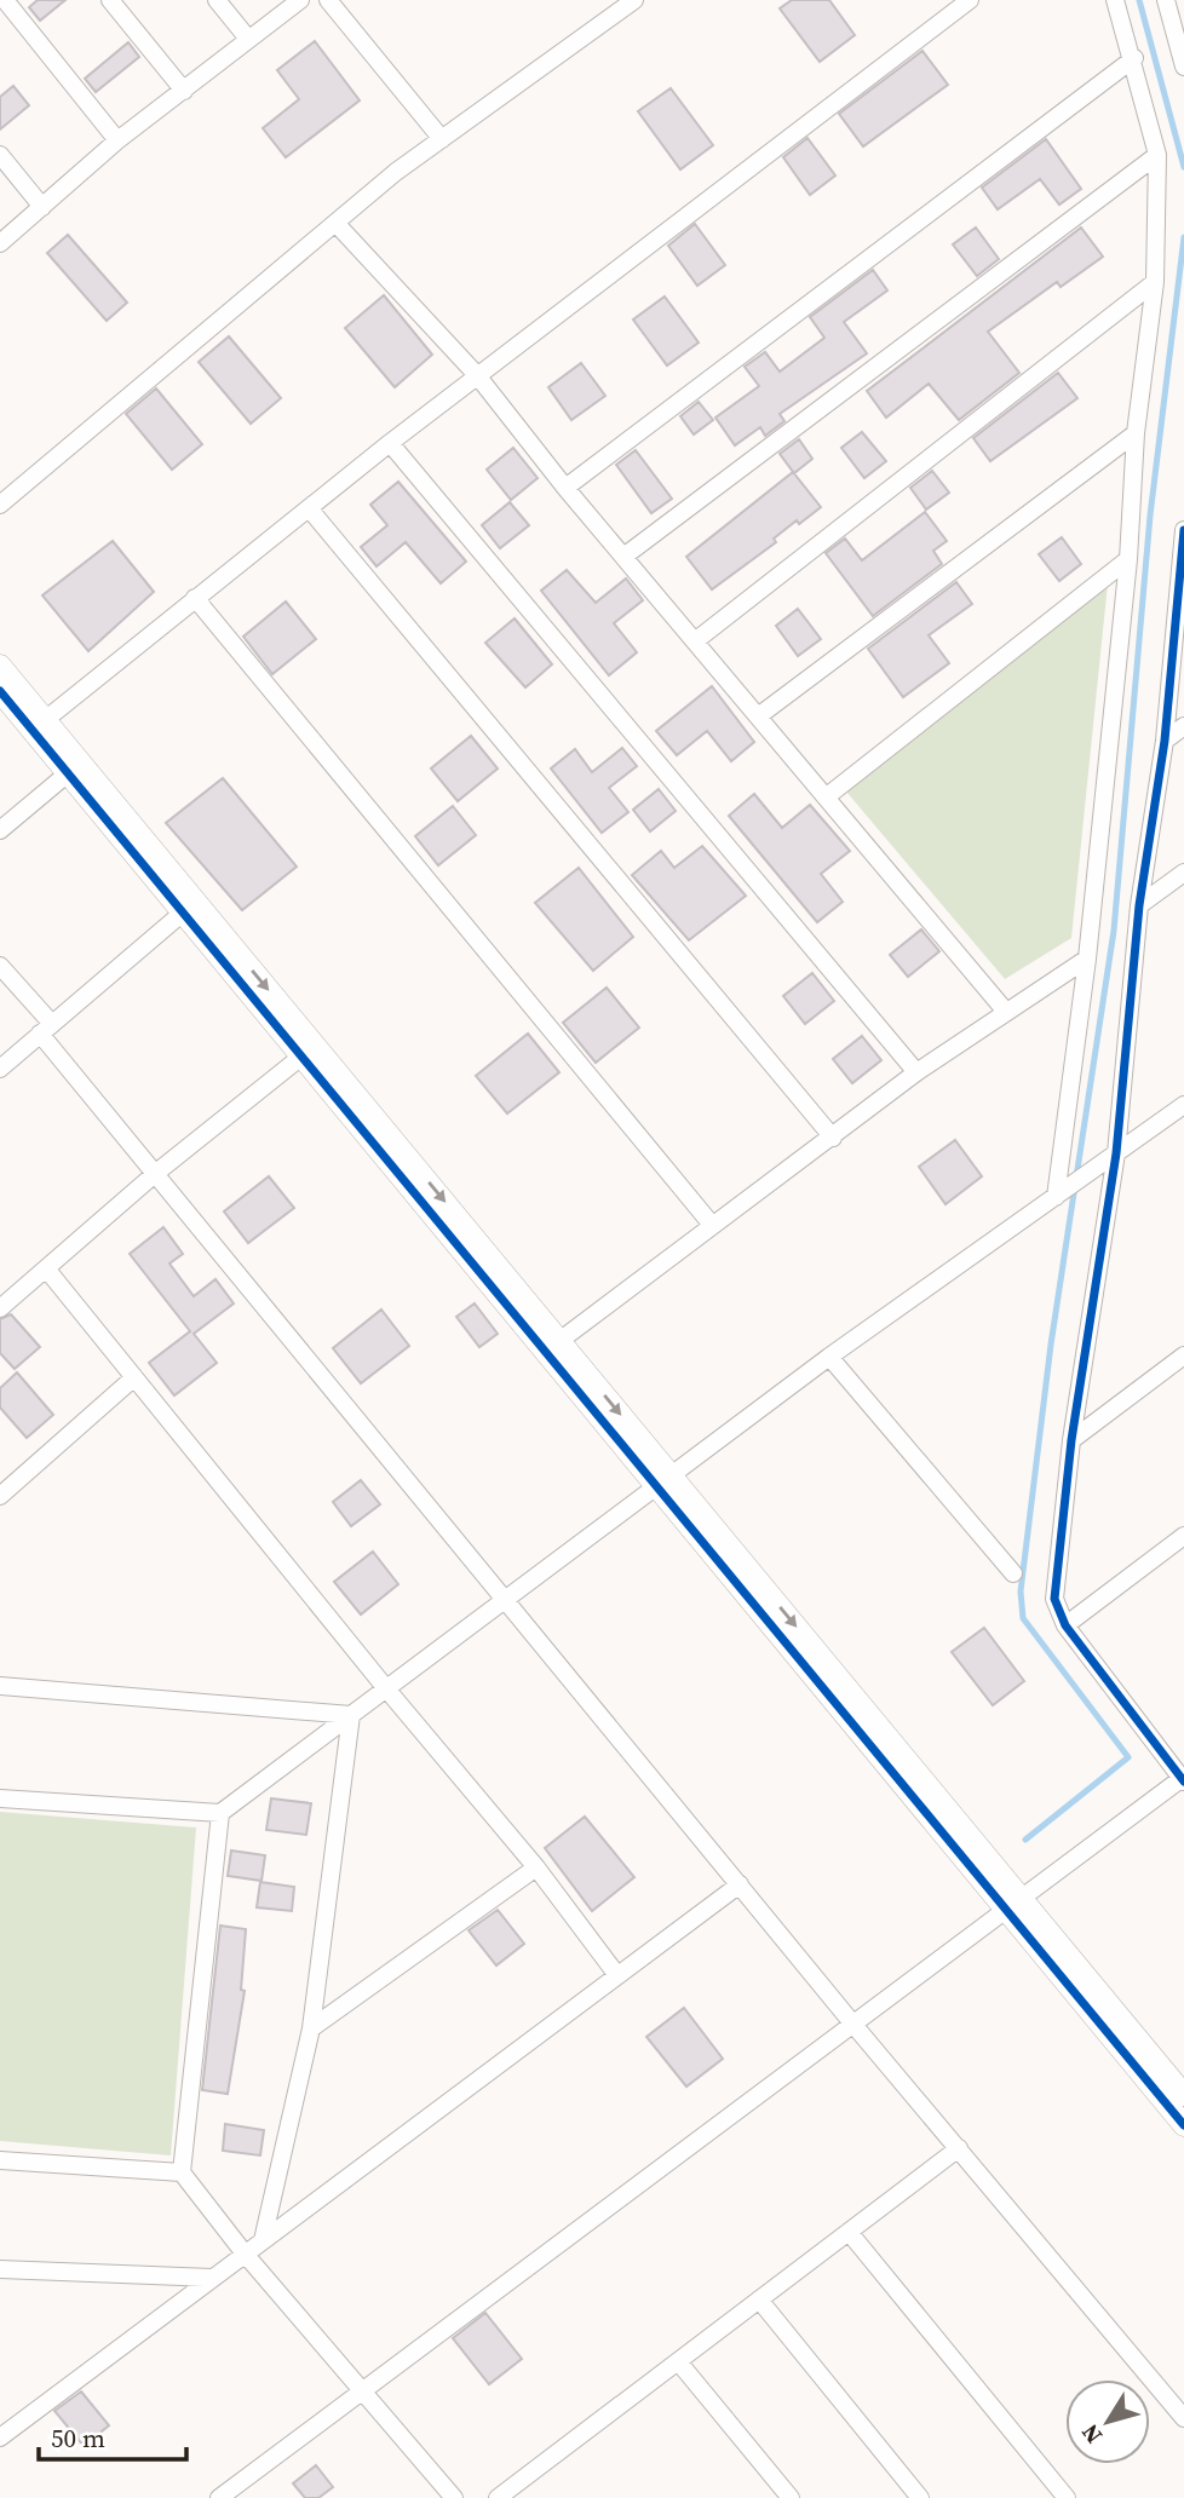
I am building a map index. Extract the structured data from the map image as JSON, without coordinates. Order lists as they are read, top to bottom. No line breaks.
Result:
{"scale_bar":"50 m","north":"bottom left"}
